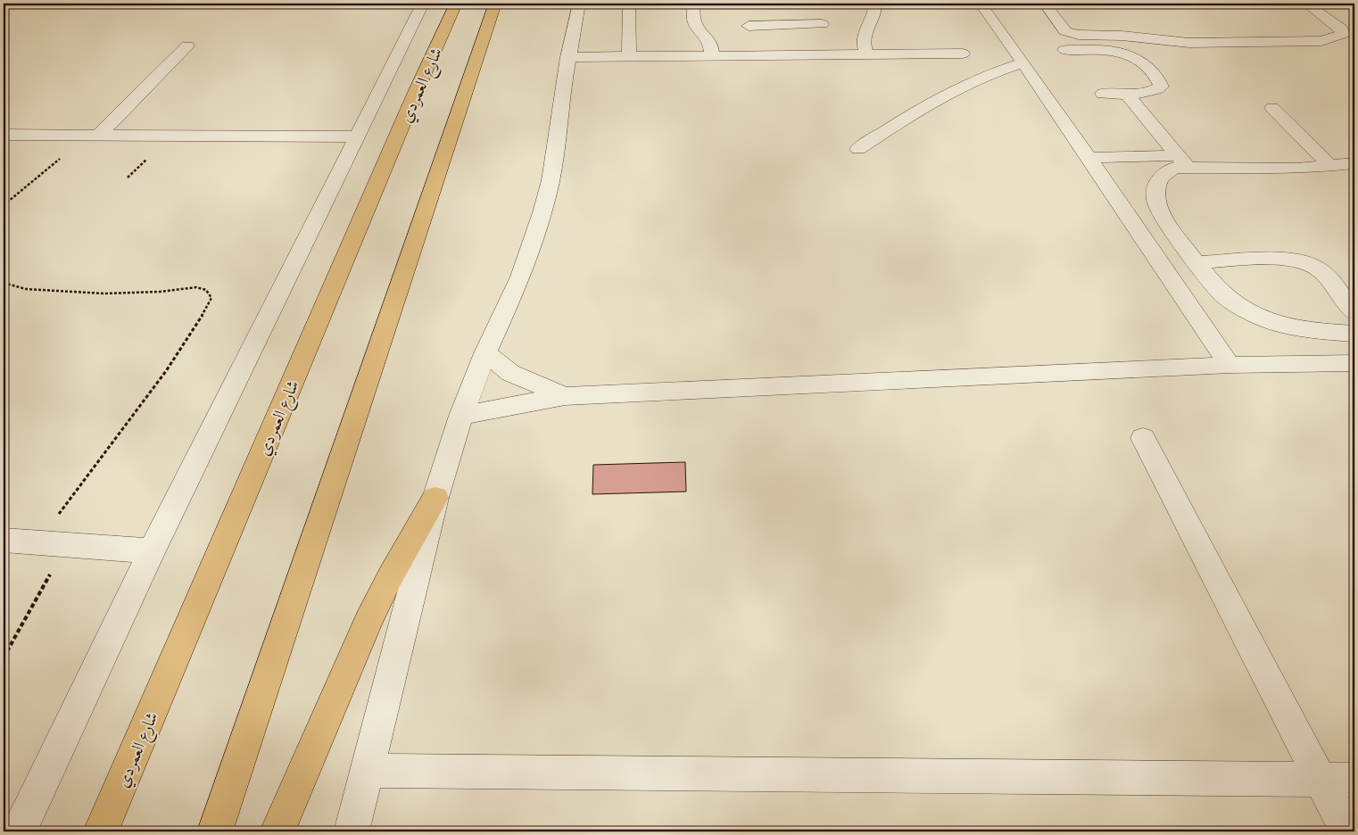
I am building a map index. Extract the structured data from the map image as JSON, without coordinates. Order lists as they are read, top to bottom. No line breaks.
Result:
{"streets":{"main road":["شارع العمردي"]}}
